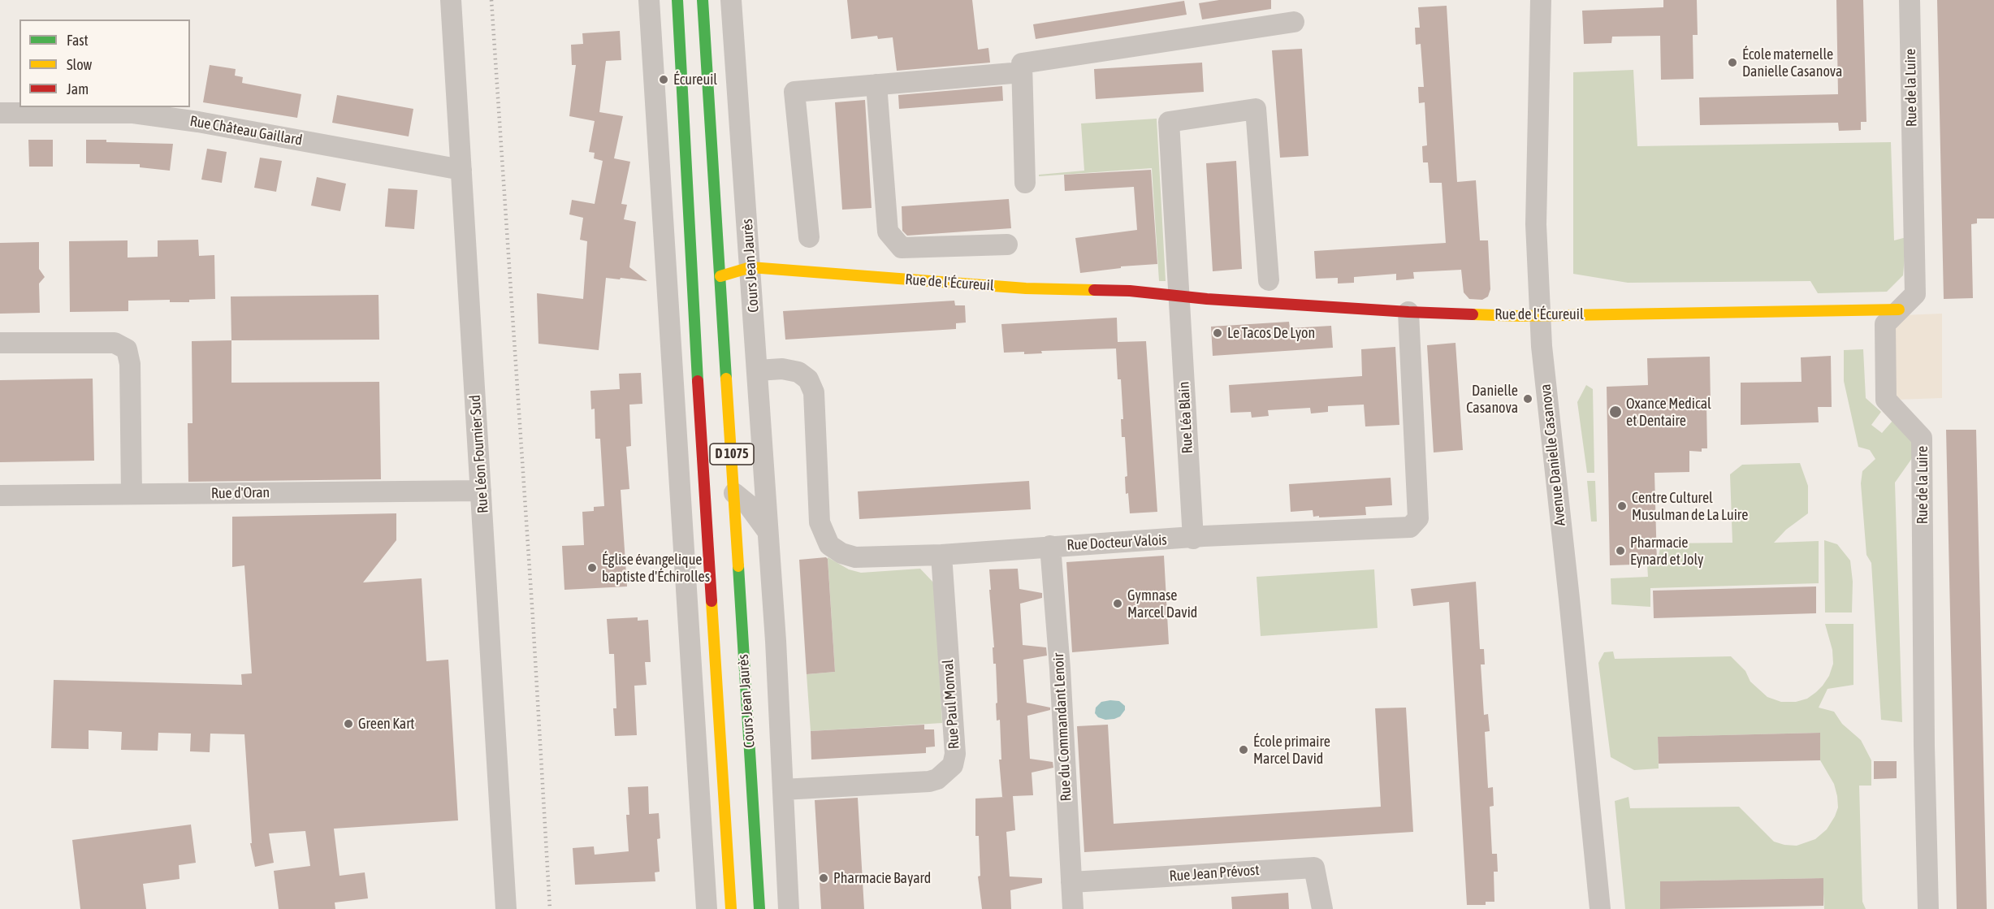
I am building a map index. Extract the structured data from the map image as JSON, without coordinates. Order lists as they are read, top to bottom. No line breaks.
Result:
{"streets":{"main road":["Cours Jean Jaurès","Rue de l'Écureuil","D 1075"],"street":["Rue de la Luire","Rue Château Gaillard","Rue Léa Blain","Rue Léon Fournier Sud","Avenue Danielle Casanova","Rue d'Oran","Rue Docteur Valois","Rue Paul Monval","Rue du Commandant Lenoir","Rue Jean Prévost"]},"crossings":[["Rue de la Luire","Rue de l'Écureuil"],["Rue Château Gaillard","Rue Léon Fournier Sud"],["Cours Jean Jaurès","Rue de l'Écureuil"],["Cours Jean Jaurès","Rue Docteur Valois"],["Cours Jean Jaurès","Rue Paul Monval"],["Rue de l'Écureuil","Rue Léa Blain"],["Rue de l'Écureuil","Avenue Danielle Casanova"],["Rue de l'Écureuil","Rue Docteur Valois"],["Rue Léa Blain","Rue Docteur Valois"],["Rue Léon Fournier Sud","Rue d'Oran"],["Rue Docteur Valois","Rue Paul Monval"],["Rue Docteur Valois","Rue du Commandant Lenoir"],["Rue du Commandant Lenoir","Rue Jean Prévost"]],"places":["École maternelle Danielle Casanova","Écureuil","Le Tacos De Lyon","Danielle Casanova","Oxance Medical et Dentaire","Centre Culturel Musulman de La Luire","Pharmacie Eynard et Joly","Église évangelique baptiste d'Échirolles","Gymnase Marcel David","Green Kart","École primaire Marcel David","Pharmacie Bayard"],"legend":["Fast","Slow","Jam"]}
